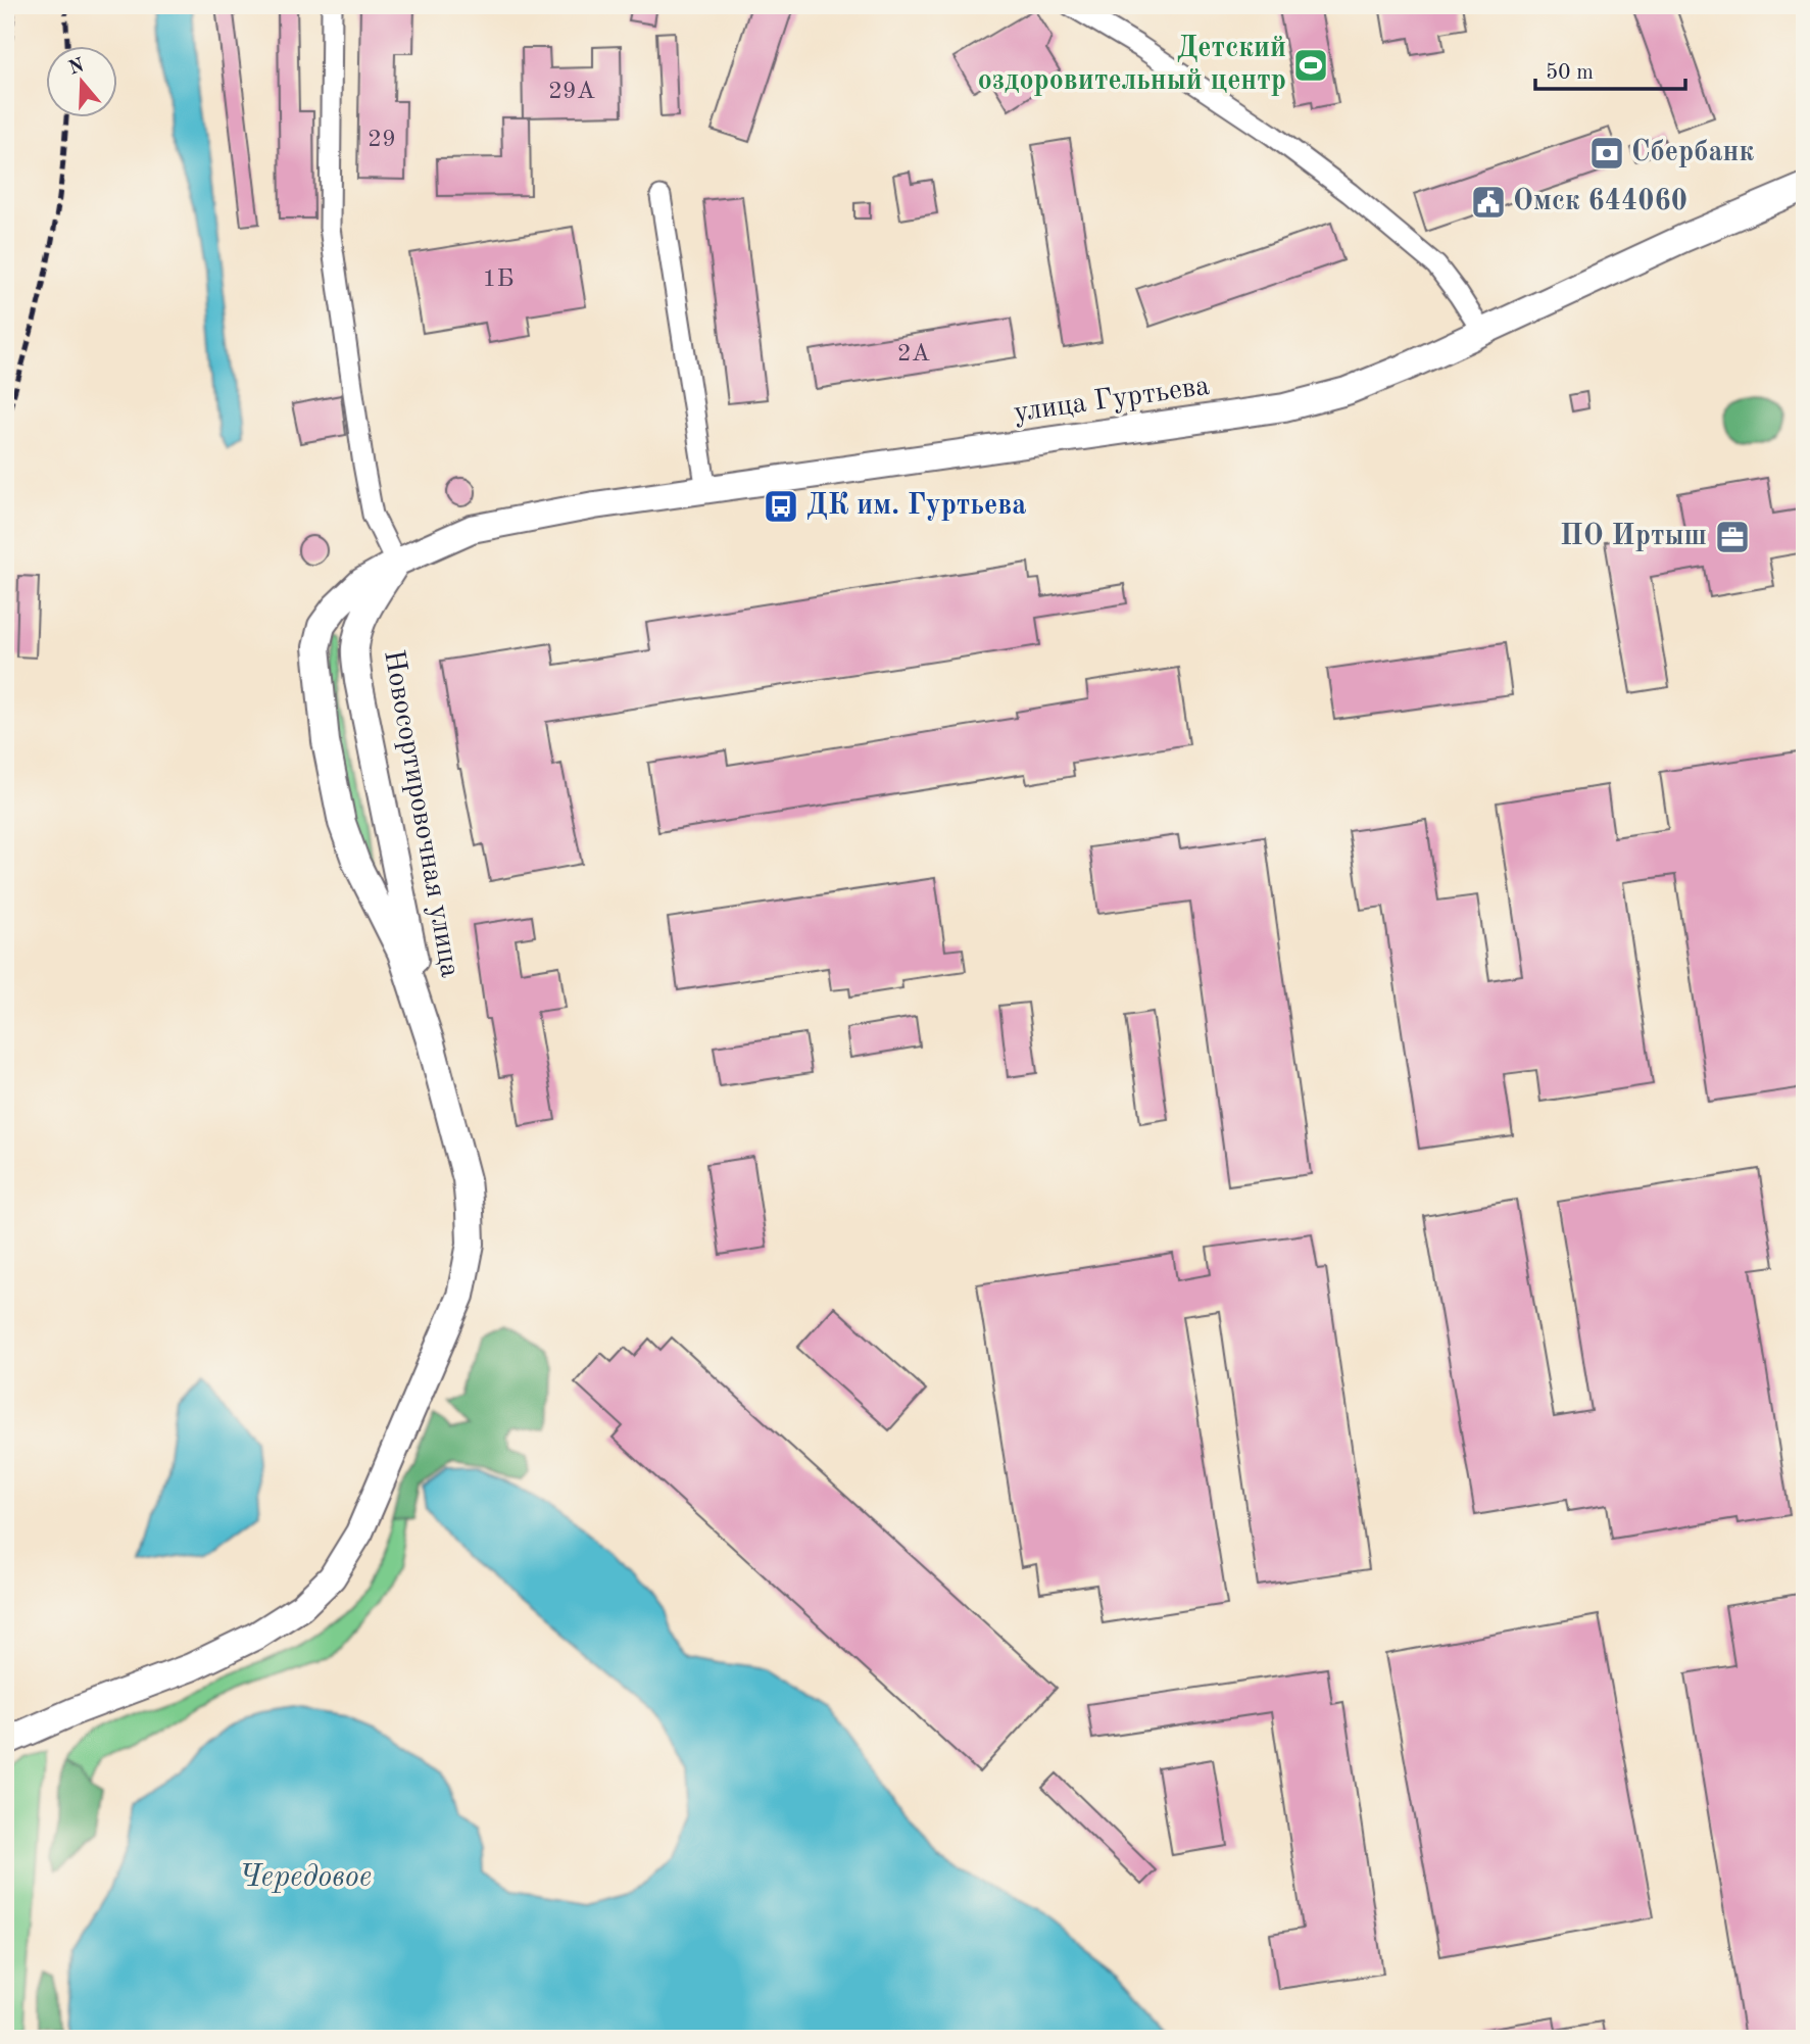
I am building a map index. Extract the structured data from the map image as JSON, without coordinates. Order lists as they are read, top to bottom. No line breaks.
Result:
{"streets":{"main road":["улица Гуртьева","Новосортировочная улица"]},"crossings":[["улица Гуртьева","Новосортировочная улица"]],"water":["Чередовое"],"places":{"sports":["Детский оздоровительный центр"],"bank":["Сбербанк"],"public building":["Омск 644060"],"bus stop":["ДК им. Гуртьева"],"office":["ПО Иртыш"]},"house_numbers":["29А","29","1Б","2А"],"scale_bar":"50 m","north":"top"}
